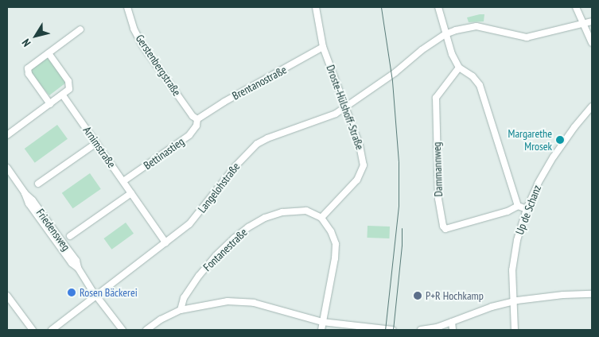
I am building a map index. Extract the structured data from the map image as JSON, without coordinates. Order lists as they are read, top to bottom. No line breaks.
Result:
{"streets":{"street":["Gerstenbergstraße","Brentanostraße","Droste-Hülshoff-Straße","Arnimstraße","Bettinastieg","Dammannweg","Langelohstraße","Up de Schanz","Friedensweg","Fontanestraße"]},"crossings":[["Gerstenbergstraße","Brentanostraße"],["Gerstenbergstraße","Bettinastieg"],["Brentanostraße","Droste-Hülshoff-Straße"],["Brentanostraße","Bettinastieg"],["Droste-Hülshoff-Straße","Langelohstraße"],["Droste-Hülshoff-Straße","Fontanestraße"],["Arnimstraße","Bettinastieg"],["Arnimstraße","Langelohstraße"],["Langelohstraße","Friedensweg"]],"places":["Margarethe Mrosek","Rosen Bäckerei","P+R Hochkamp"],"north":"bottom left"}
